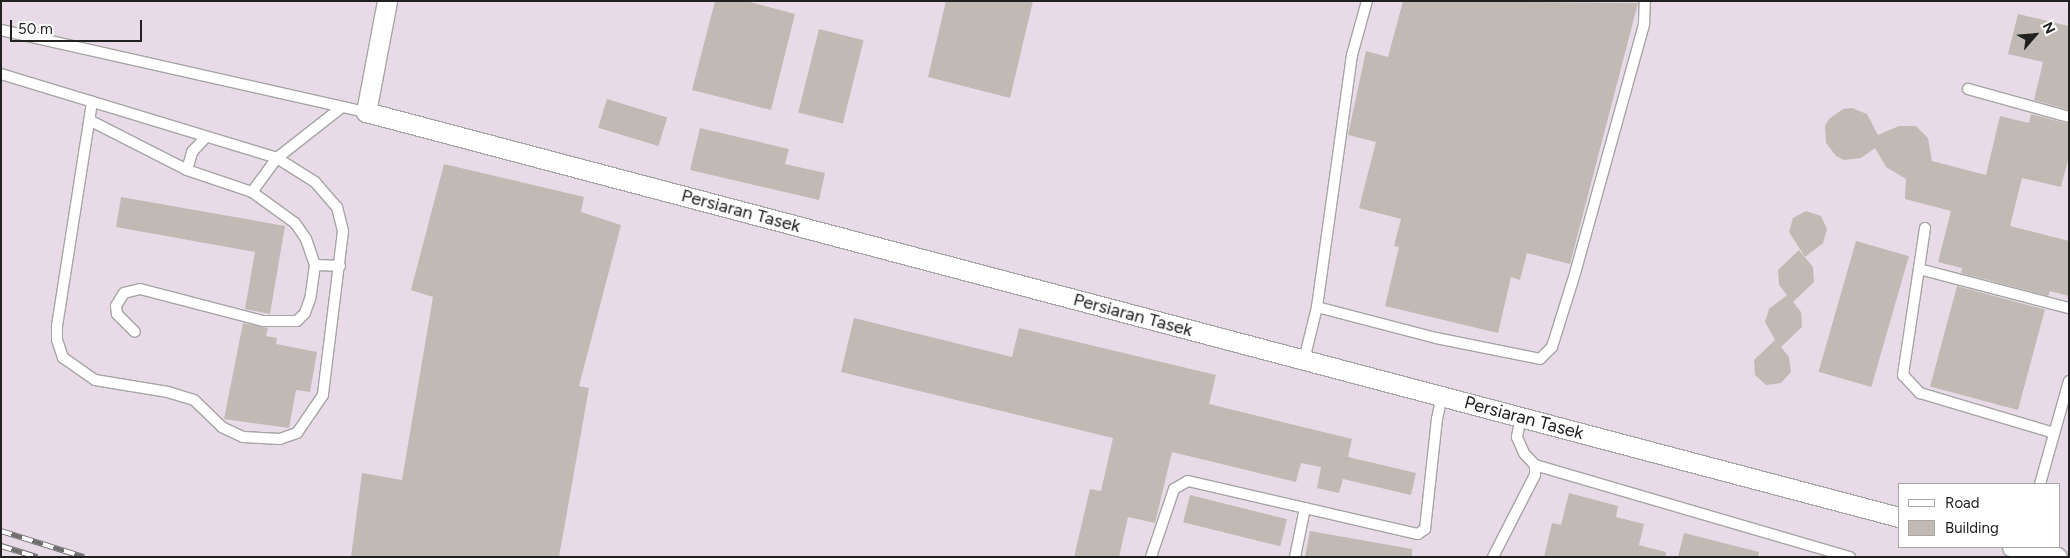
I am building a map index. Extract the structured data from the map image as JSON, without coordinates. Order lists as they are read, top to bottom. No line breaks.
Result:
{"streets":{"street":["Persiaran Tasek"]},"legend":["Road","Building"],"scale_bar":"50 m","north":"top right"}
